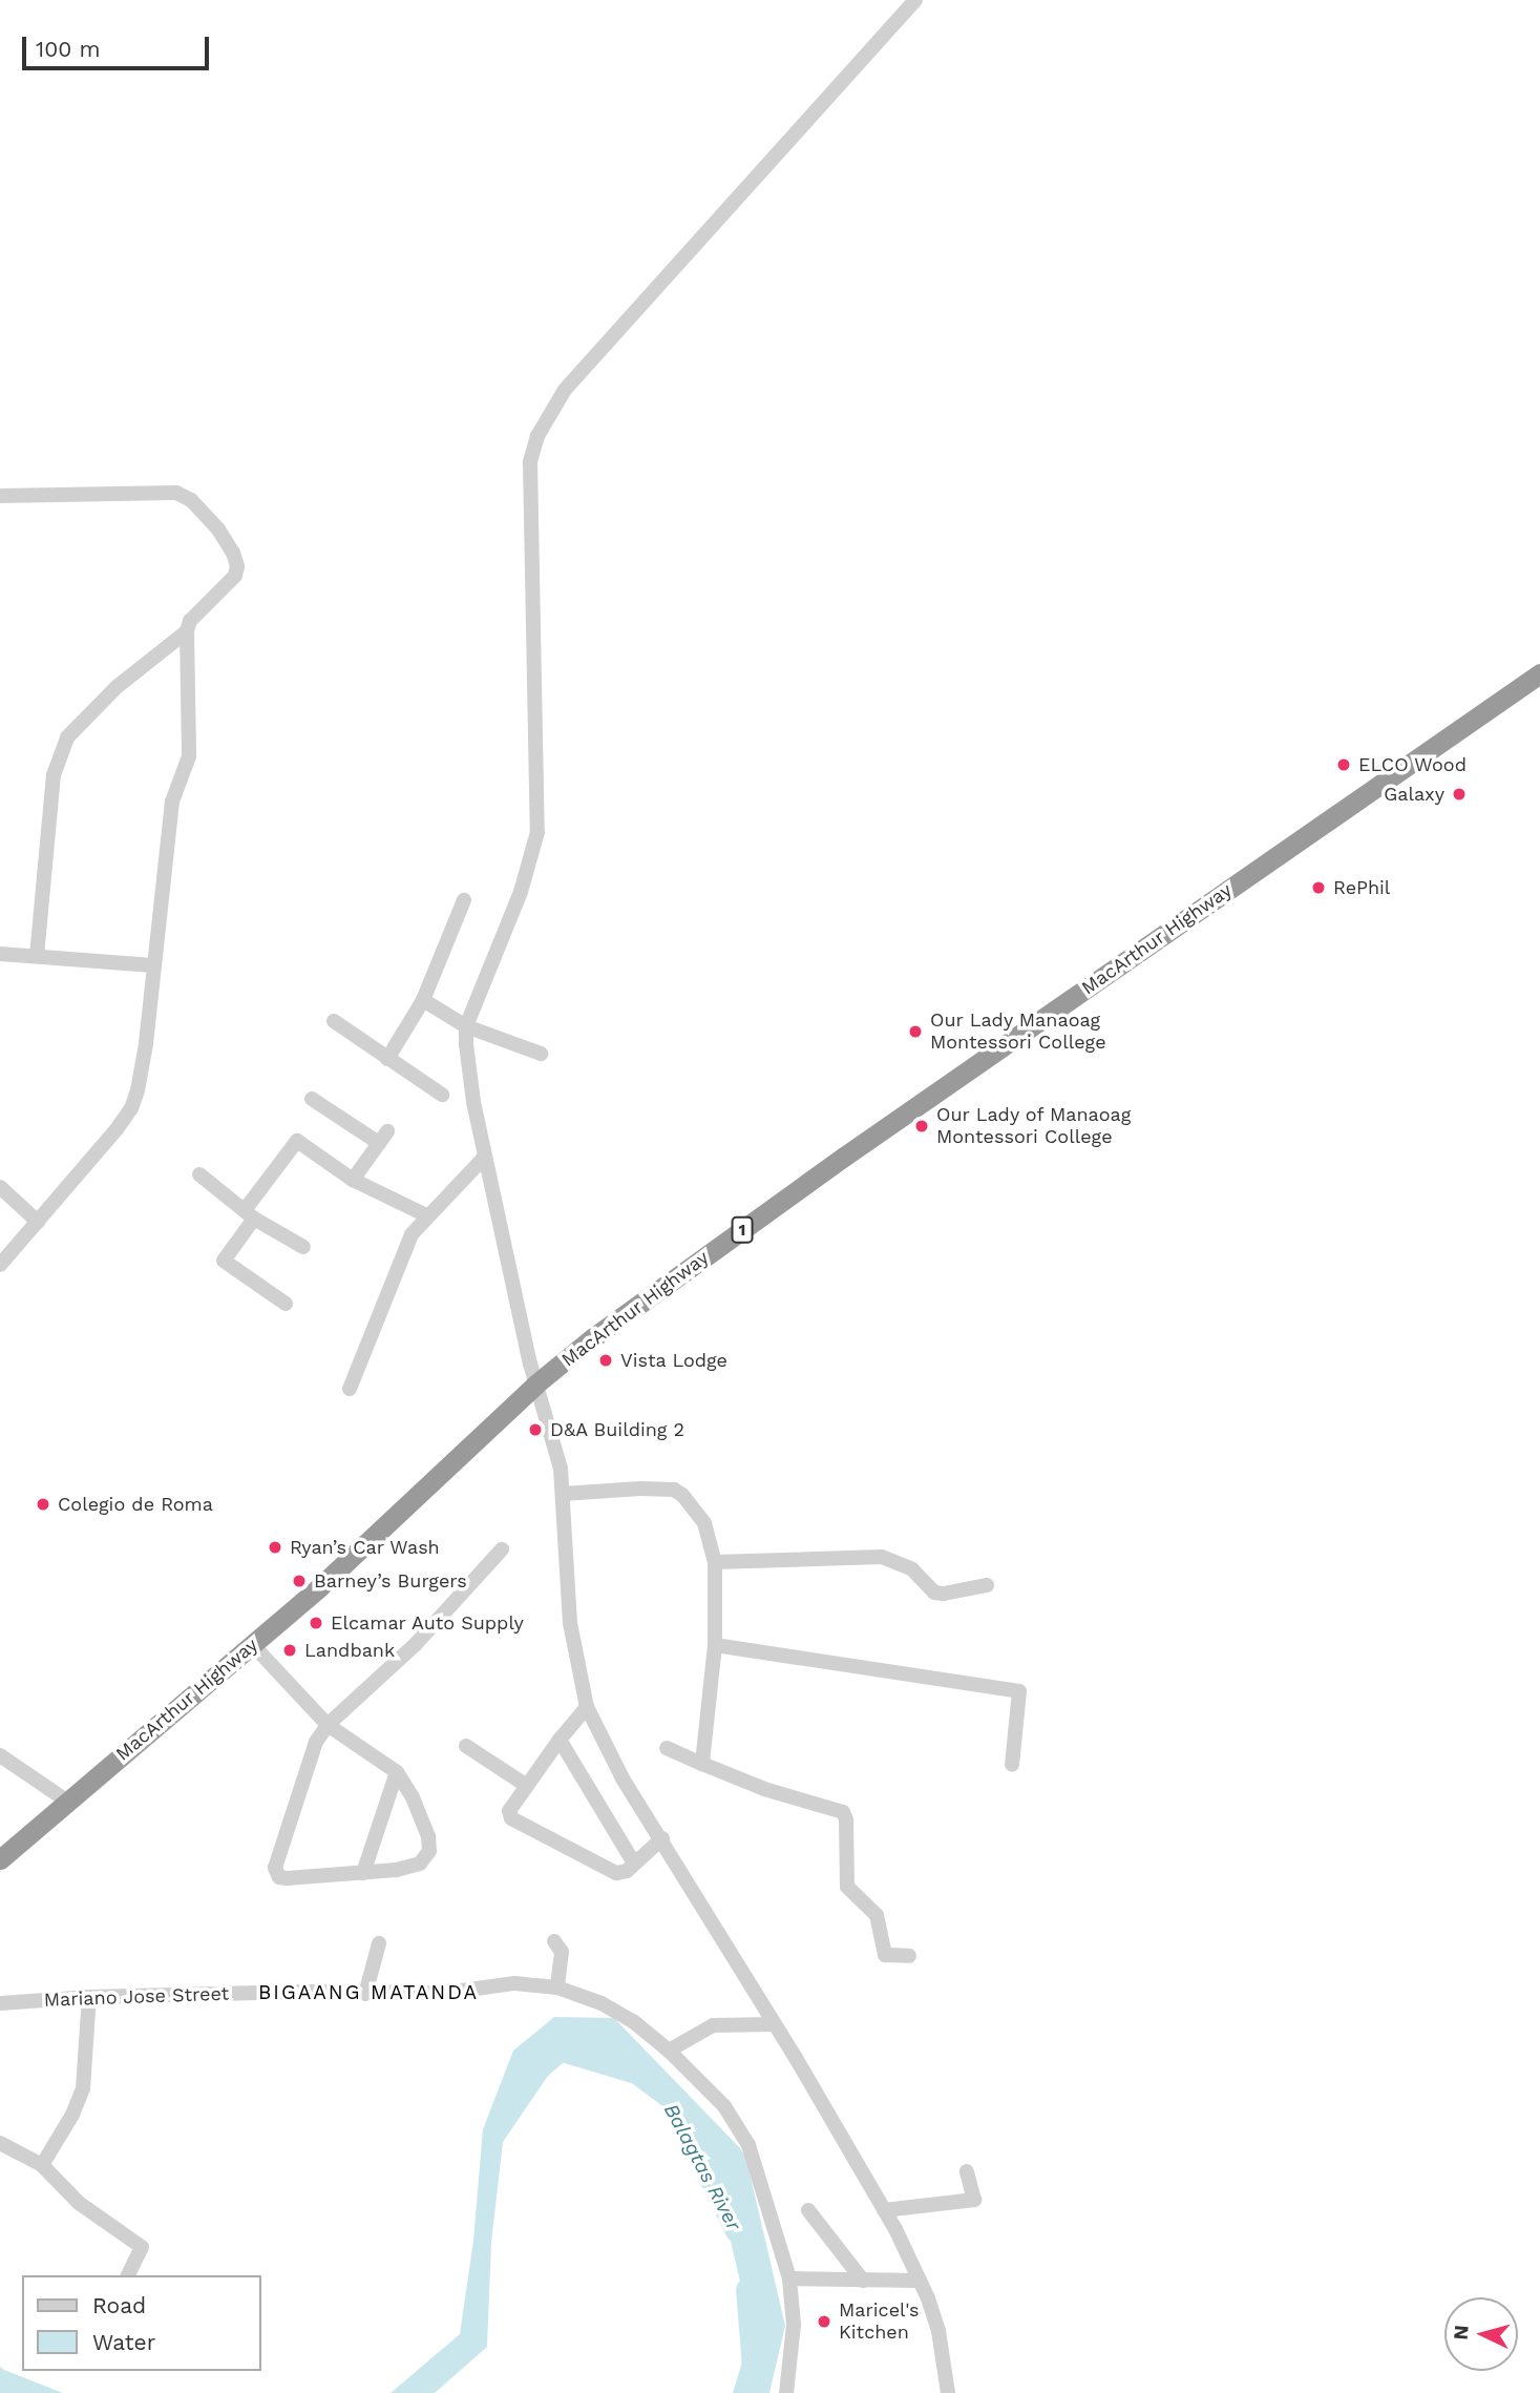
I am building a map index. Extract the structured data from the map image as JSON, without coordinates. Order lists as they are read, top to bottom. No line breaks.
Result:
{"streets":{"highway":["MacArthur Highway","1"],"street":["Mariano Jose Street"]},"districts":["BIGAANG MATANDA"],"water":["Balagtas River"],"places":["ELCO Wood","Galaxy","RePhil","Our Lady Manaoag Montessori College","Our Lady of Manaoag Montessori College","Vista Lodge","D&A Building 2","Colegio de Roma","Ryan’s Car Wash","Barney’s Burgers","Elcamar Auto Supply","Landbank","Maricel's Kitchen"],"legend":["Road","Water"],"scale_bar":"100 m","north":"left"}
